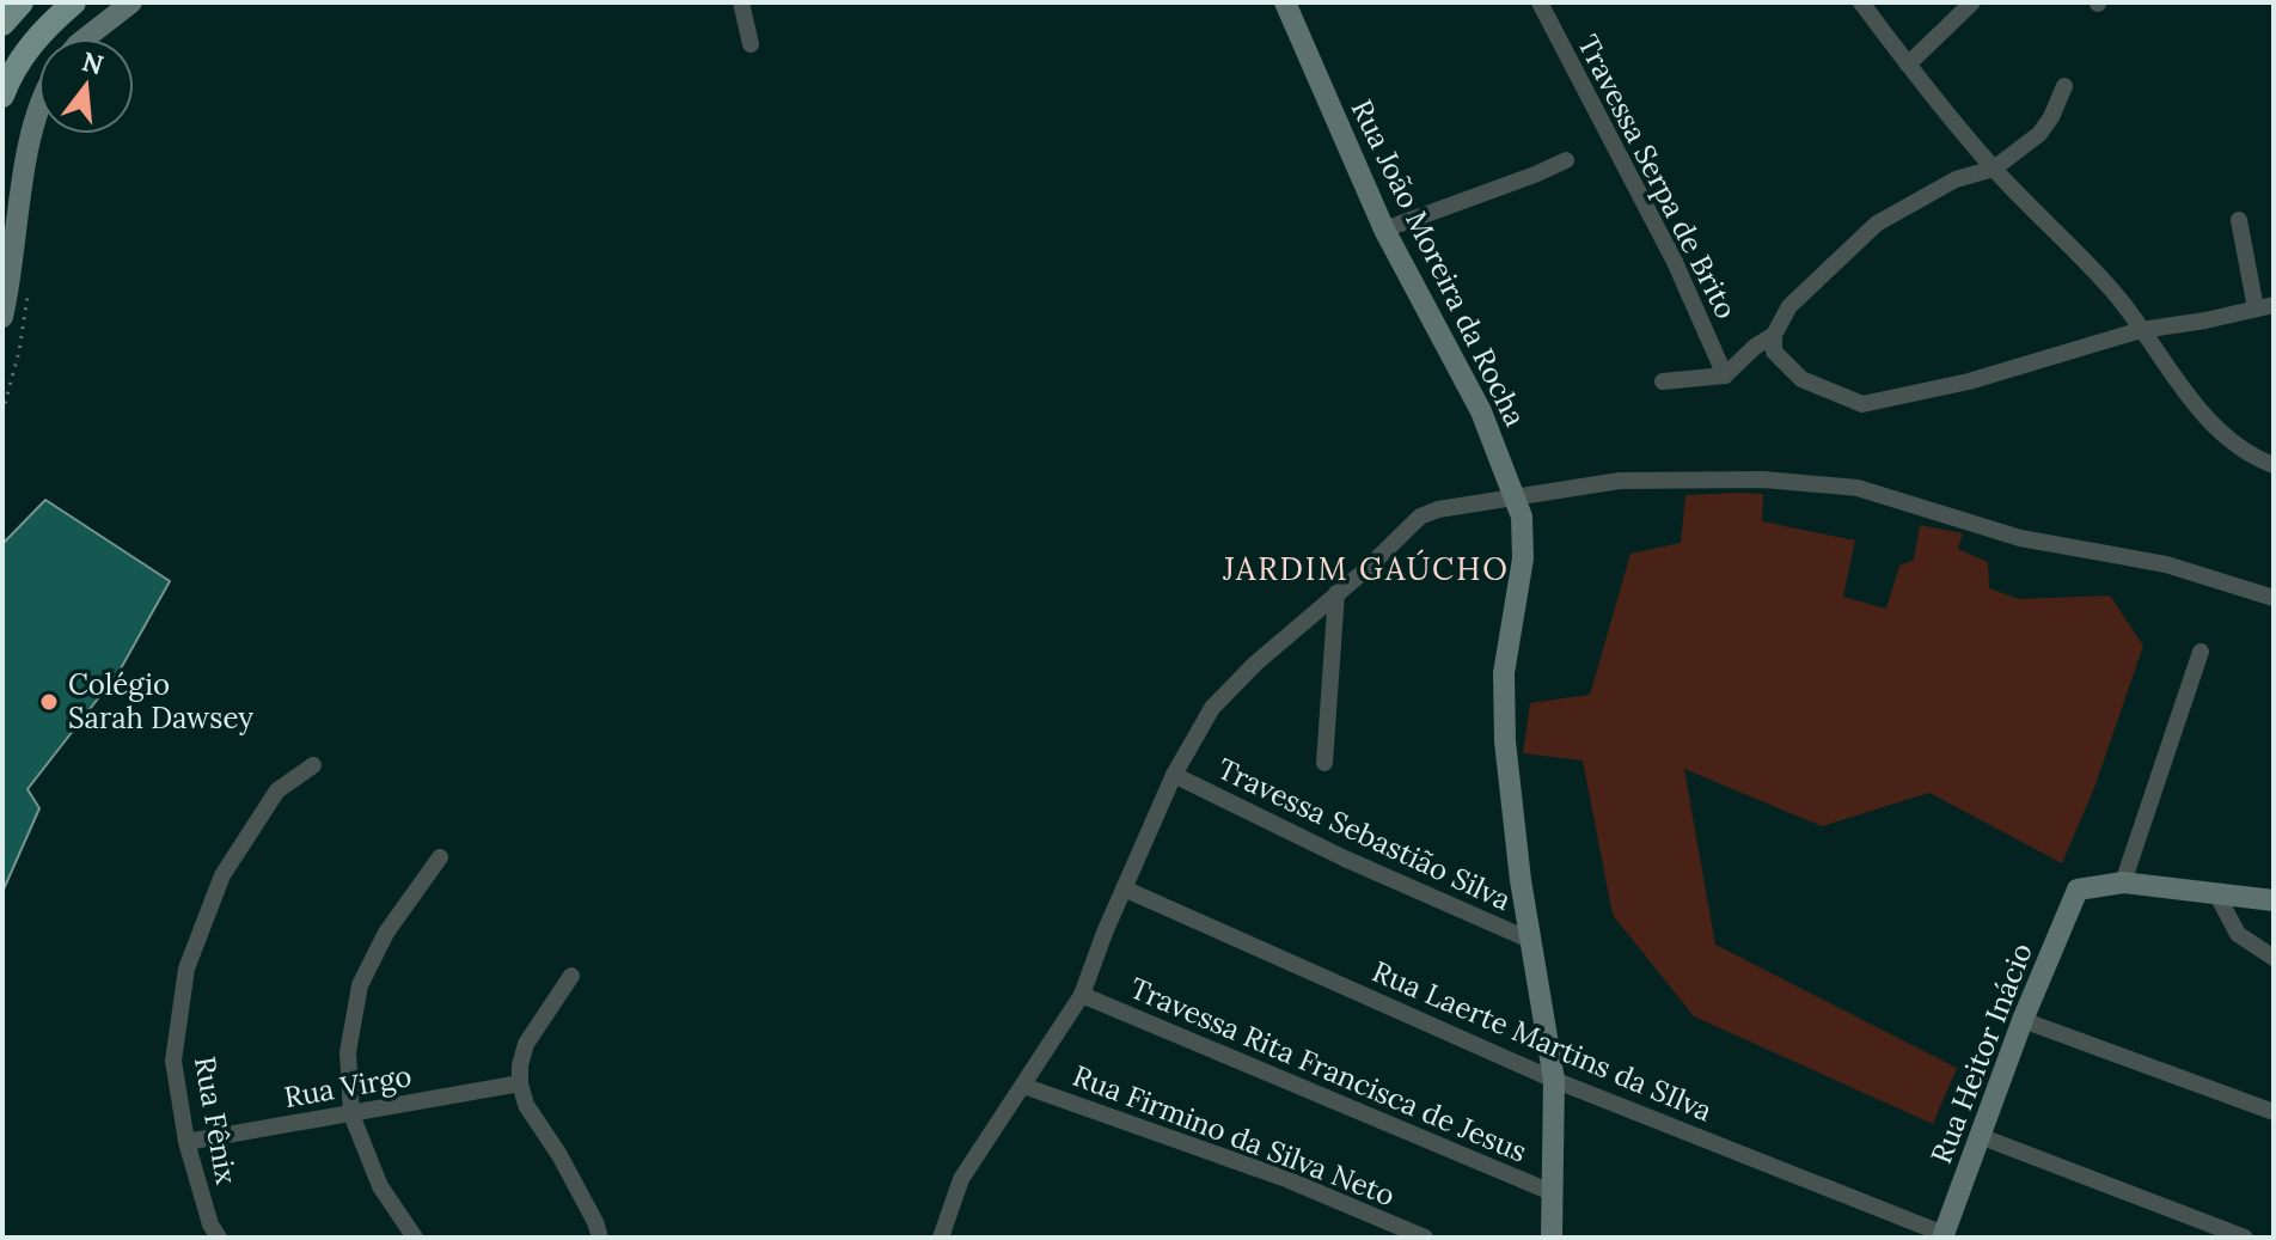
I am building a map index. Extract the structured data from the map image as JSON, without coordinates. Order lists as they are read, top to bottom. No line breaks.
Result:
{"streets":{"street":["Travessa Serpa de Brito","Rua João Moreira da Rocha","Travessa Sebastião Silva","Rua Laerte Martins da SIlva","Rua Heitor Inácio","Travessa Rita Francisca de Jesus","Rua Virgo","Rua Fênix","Rua Firmino da Silva Neto"]},"crossings":[["Rua João Moreira da Rocha","Travessa Sebastião Silva"],["Rua João Moreira da Rocha","Rua Laerte Martins da SIlva"],["Rua João Moreira da Rocha","Travessa Rita Francisca de Jesus"],["Rua Laerte Martins da SIlva","Rua Heitor Inácio"],["Rua Virgo","Rua Fênix"]],"districts":["JARDIM GAÚCHO"],"places":["Colégio Sarah Dawsey"],"north":"top"}
